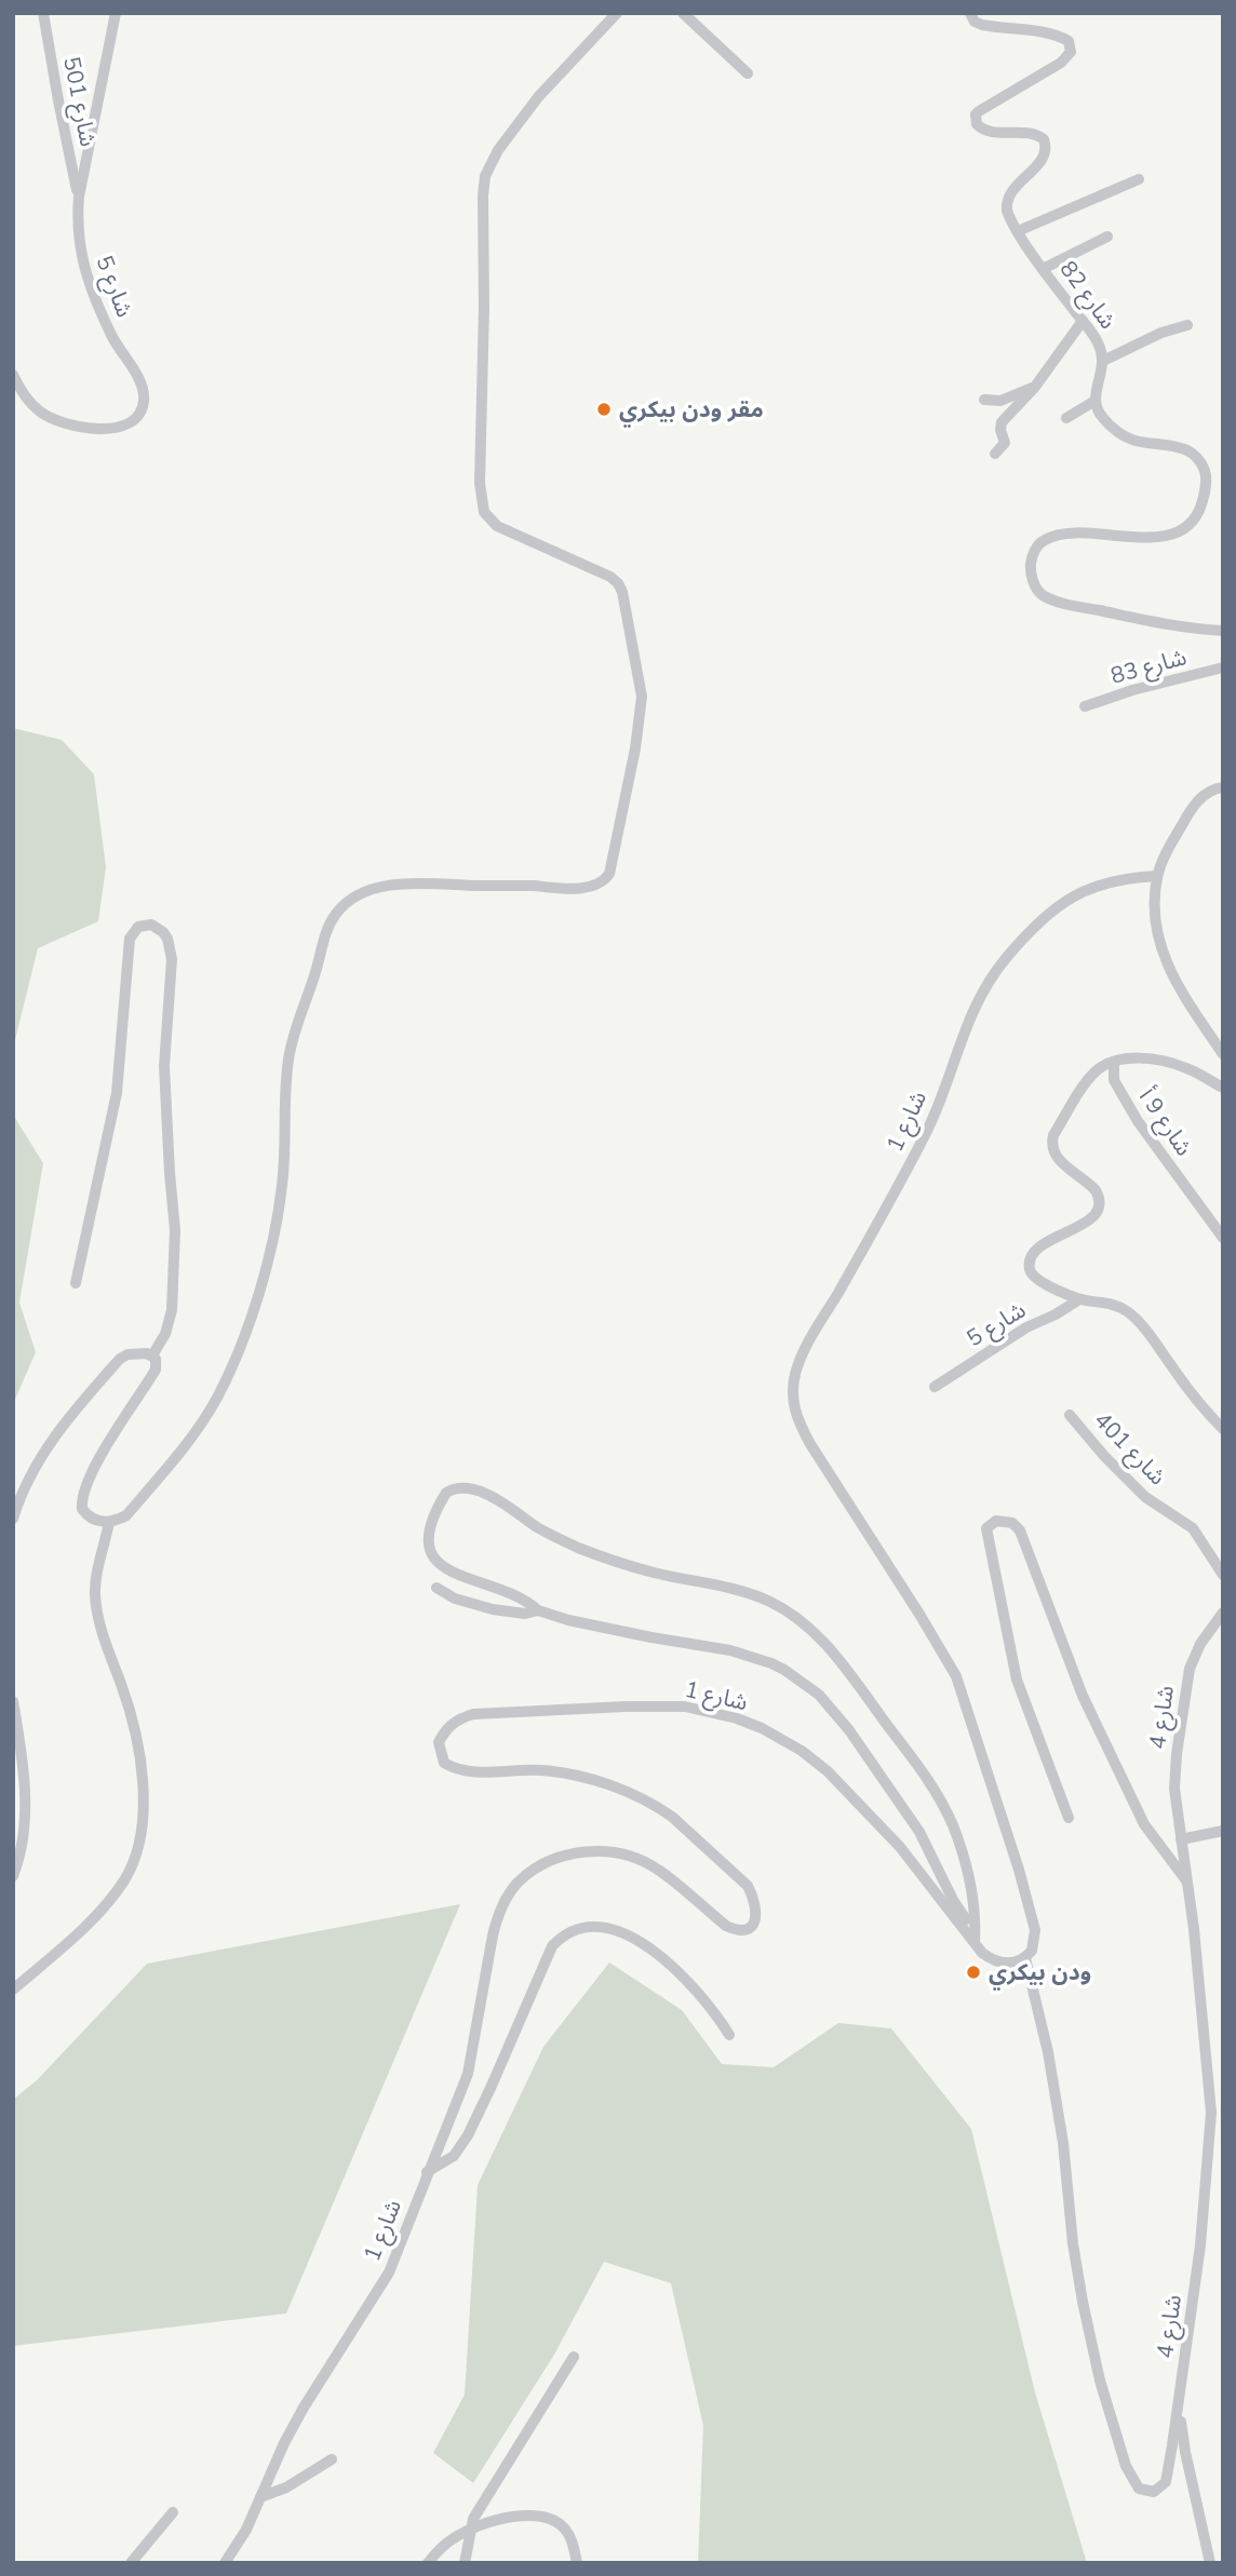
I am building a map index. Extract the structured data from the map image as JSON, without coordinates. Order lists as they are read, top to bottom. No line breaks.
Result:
{"streets":{"street":["شارع 501","شارع 5","شارع 82","شارع 83","شارع 1","شارع 9 أ","شارع 401","شارع 4"]},"crossings":[["شارع 501","شارع 5"],["شارع 1","شارع 4"]],"places":["مقر ودن بيكري","ودن بيكري"]}
